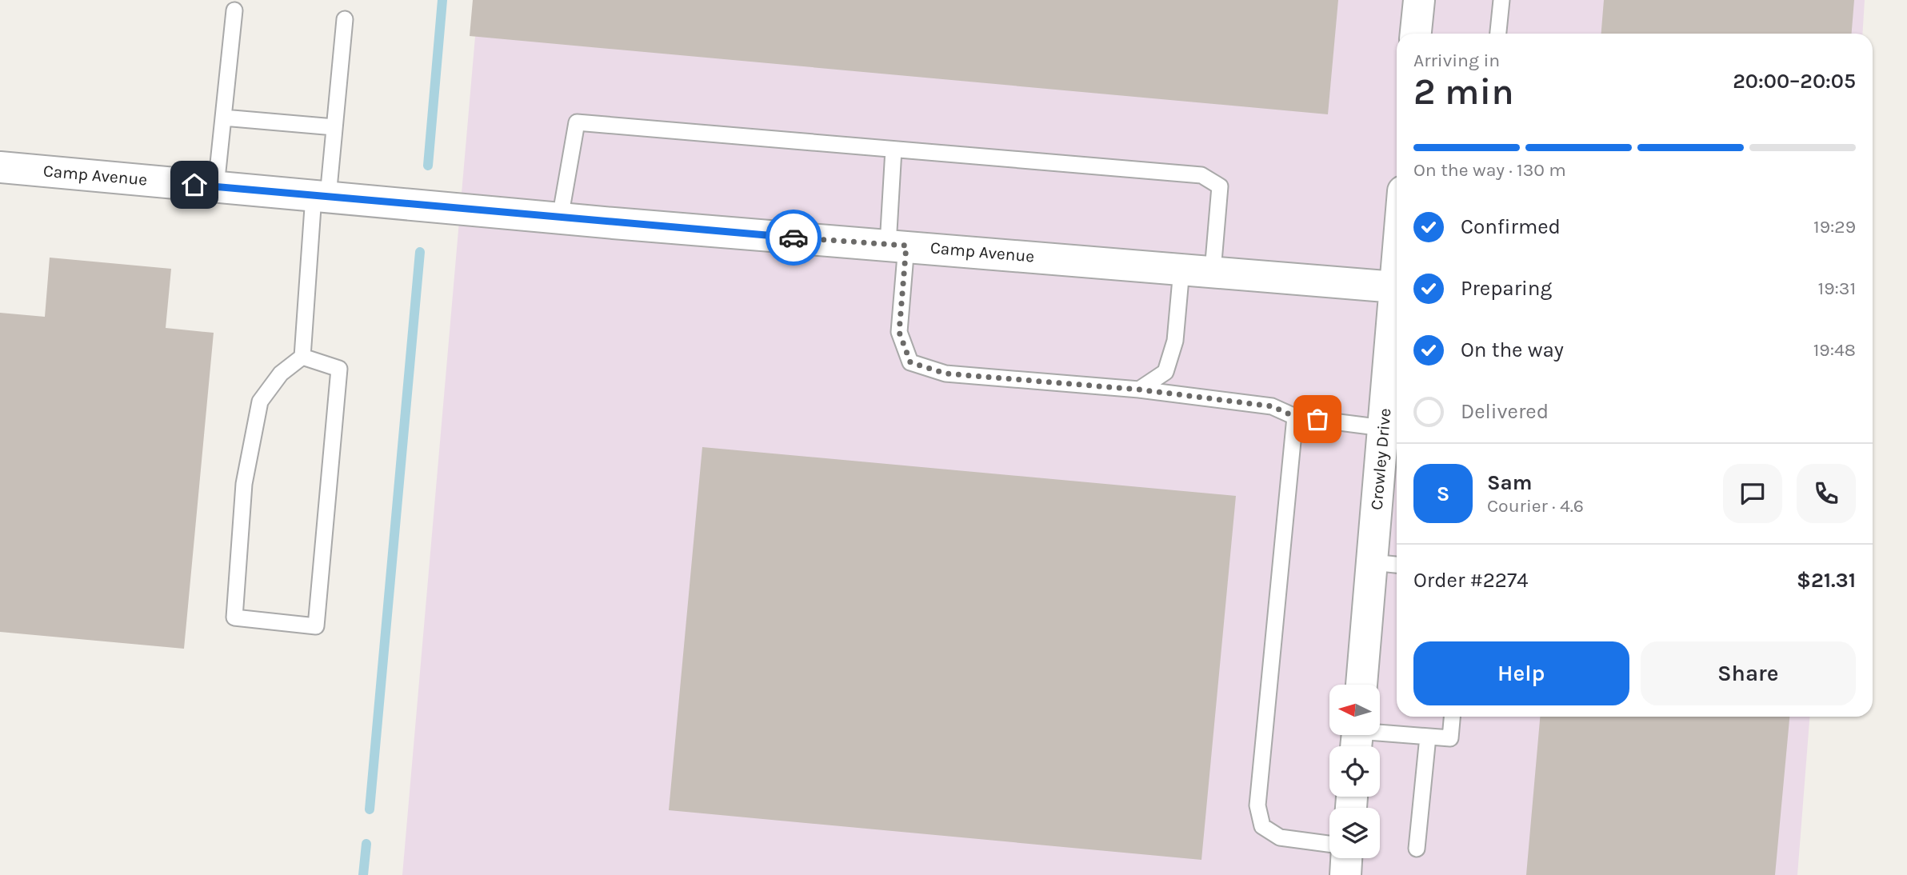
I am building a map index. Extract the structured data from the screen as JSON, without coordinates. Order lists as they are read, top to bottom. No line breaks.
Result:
{"streets":{"street":["Camp Avenue","Crowley Drive"]},"north":"left","page":{"heading":["2 min","Arriving in","20:00–20:05"],"panel":["Sam","Courier · 4.6","Order #2274","$21.31"],"bar":"On the way · 130 m","list":[["Confirmed","19:29"],["Preparing","19:31"],["On the way","19:48"],"Delivered"],"round":"S","buttons":["Help","Share"]}}
